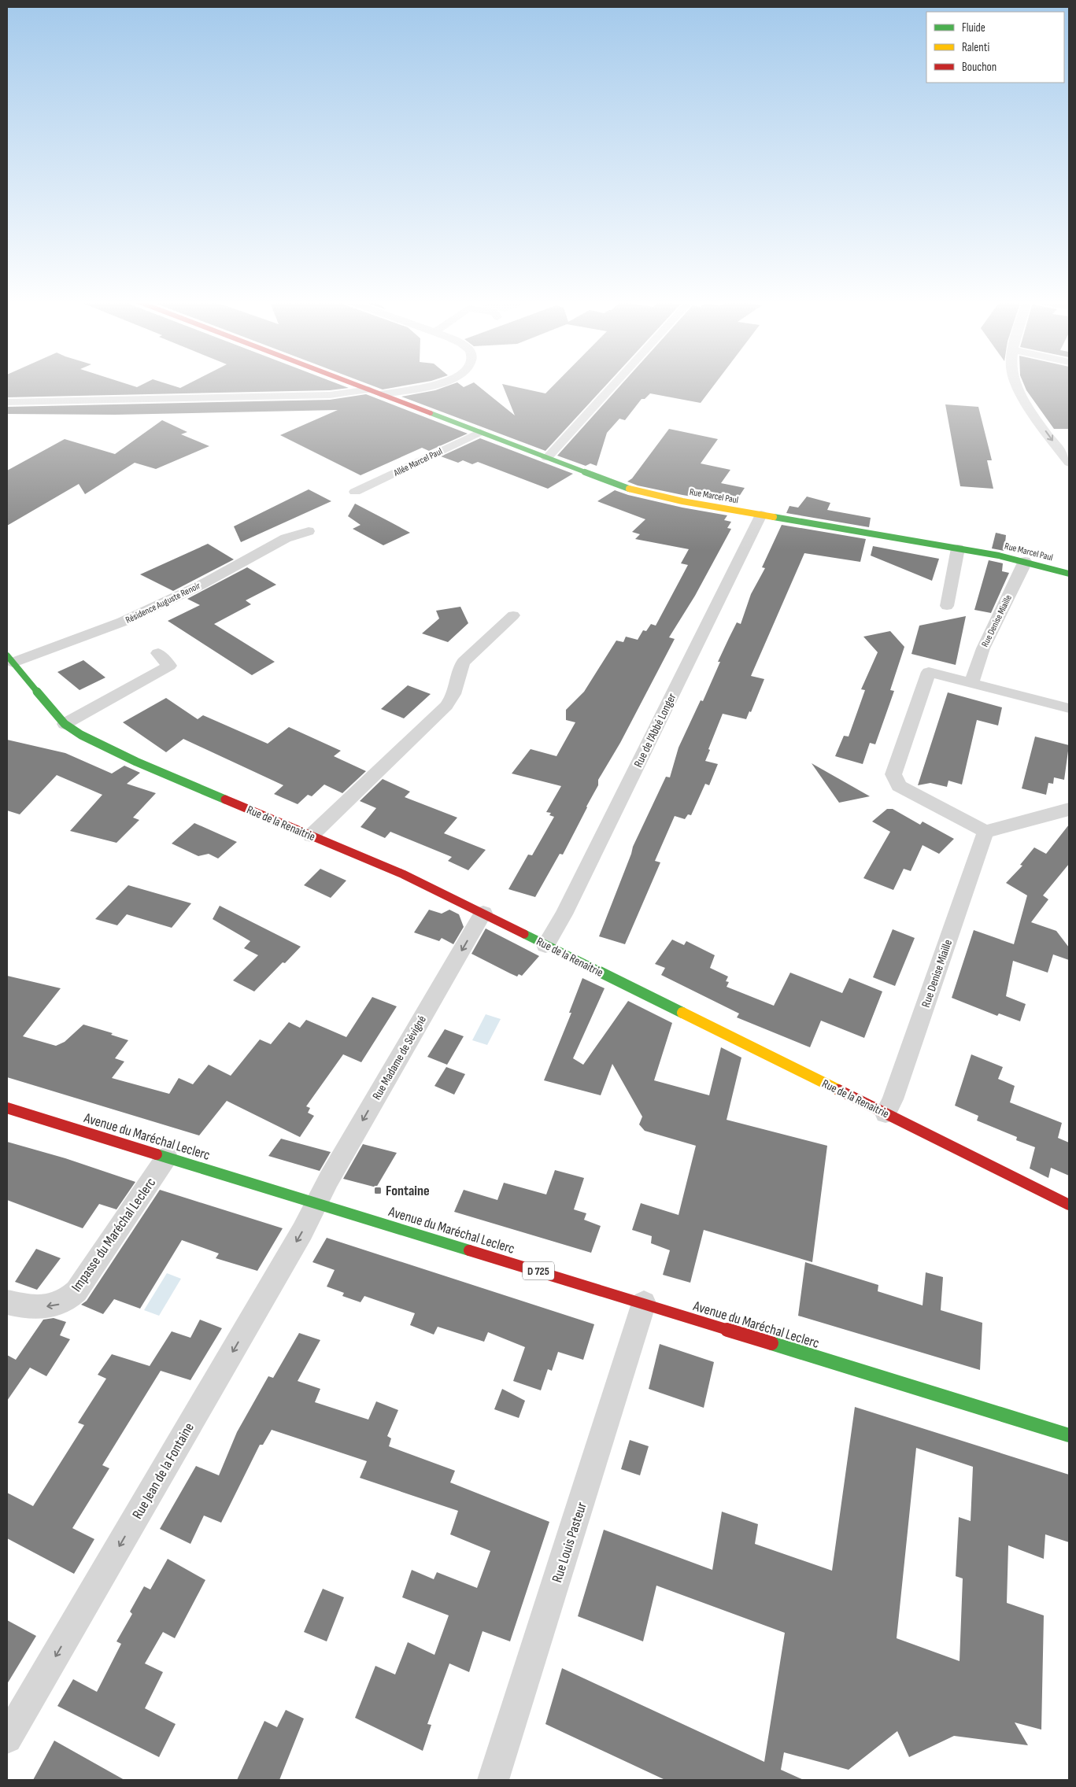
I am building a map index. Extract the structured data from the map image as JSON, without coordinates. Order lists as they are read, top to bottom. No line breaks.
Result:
{"streets":{"street":["Allée Marcel Paul","Rue Marcel Paul","Résidence Auguste Renoir","Rue Denise Miaille","Rue de l’Abbé Longer","Rue de la Renaitrie","Rue Madame de Sévigné","Avenue du Maréchal Leclerc","Impasse du Maréchal Leclerc","D 725","Rue Jean de la Fontaine","Rue Louis Pasteur"]},"crossings":[["Allée Marcel Paul","Rue Marcel Paul"],["Rue Marcel Paul","Rue Denise Miaille"],["Rue Marcel Paul","Rue de l’Abbé Longer"],["Résidence Auguste Renoir","Rue de la Renaitrie"],["Rue Denise Miaille","Rue de la Renaitrie"],["Rue de l’Abbé Longer","Rue de la Renaitrie"],["Rue de la Renaitrie","Rue Madame de Sévigné"],["Rue Madame de Sévigné","Avenue du Maréchal Leclerc"],["Rue Madame de Sévigné","Rue Jean de la Fontaine"],["Avenue du Maréchal Leclerc","Impasse du Maréchal Leclerc"],["Avenue du Maréchal Leclerc","Rue Jean de la Fontaine"],["Avenue du Maréchal Leclerc","Rue Louis Pasteur"]],"one_way":["Rue Madame de Sévigné","Impasse du Maréchal Leclerc","Rue Jean de la Fontaine"],"places":{"transit":["Fontaine"]},"legend":["Fluide","Ralenti","Bouchon"]}
